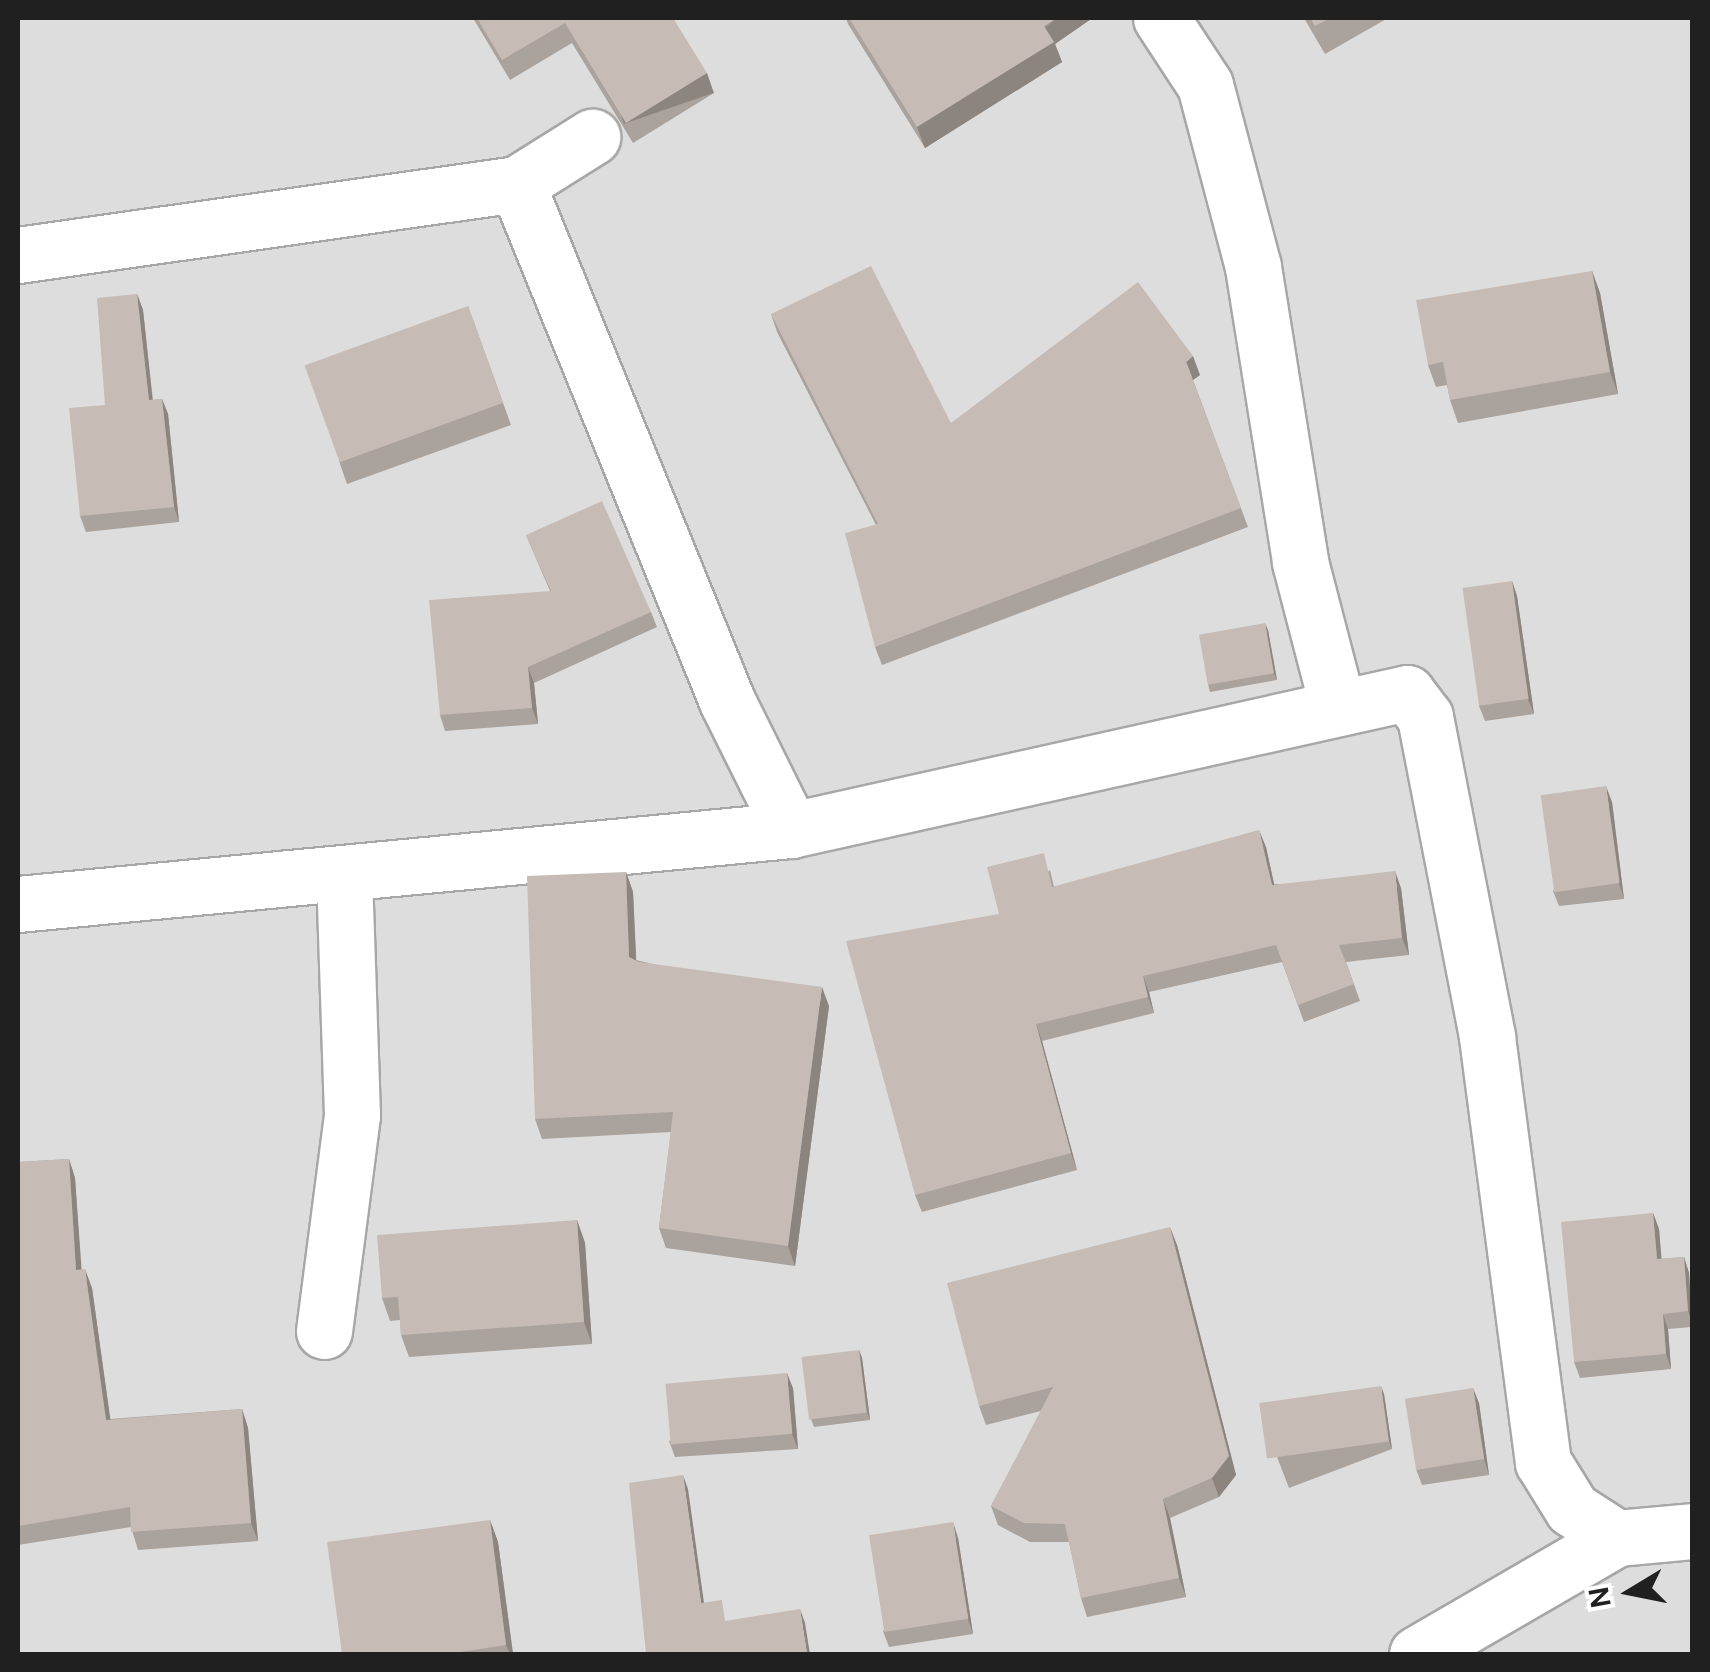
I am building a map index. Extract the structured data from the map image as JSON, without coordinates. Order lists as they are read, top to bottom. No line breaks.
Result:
{"north":"left"}
